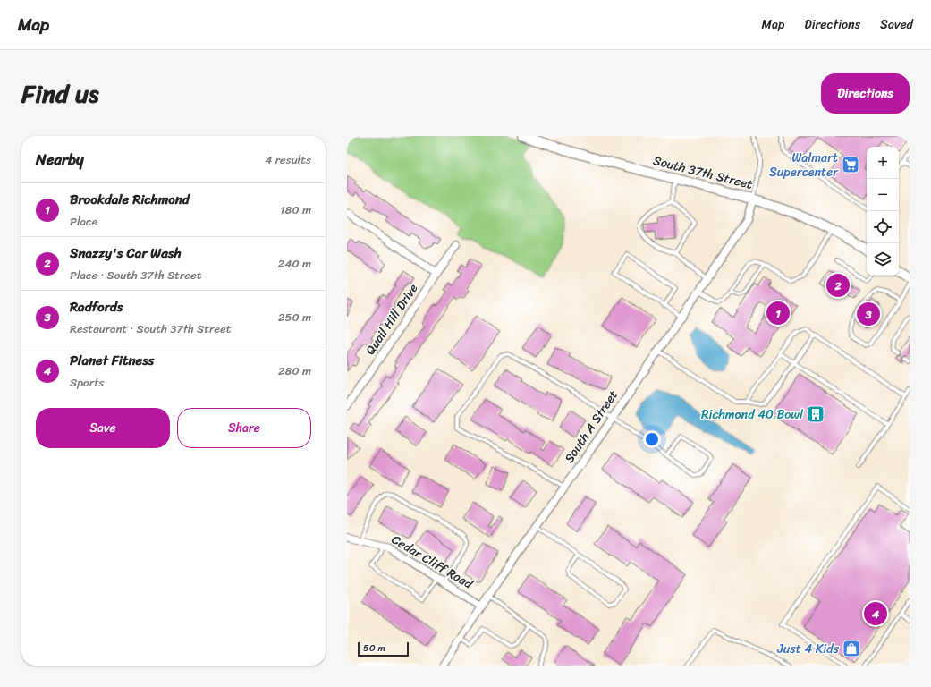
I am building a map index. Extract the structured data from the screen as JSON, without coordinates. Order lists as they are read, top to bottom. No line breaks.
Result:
{"streets":{"street":["South 37th Street","Quail Hill Drive","South A Street","Cedar Cliff Road"]},"crossings":[["South 37th Street","South A Street"],["South A Street","Cedar Cliff Road"]],"places":{"supermarket":["Walmart Supercenter"],"building":["Richmond 40 Bowl"],"shop":["Just 4 Kids"]},"scale_bar":"50 m","page":{"header":"Map","nav":["Map","Directions","Saved"],"title":"Find us","buttons":["Directions",["Save","Share"]],"heading":["Nearby","4 results"],"map_buttons":["+","−"],"list":[{"mark":"1","name":"Brookdale Richmond","note":"Place","value":"180 m"},{"mark":"2","name":"Snazzy's Car Wash","note":"Place · South 37th Street","value":"240 m"},{"mark":"3","name":"Radfords","note":"Restaurant · South 37th Street","value":"250 m"},{"mark":"4","name":"Planet Fitness","note":"Sports","value":"280 m"}],"pins":["2","1","3","4"],"scale":"50 m"}}
